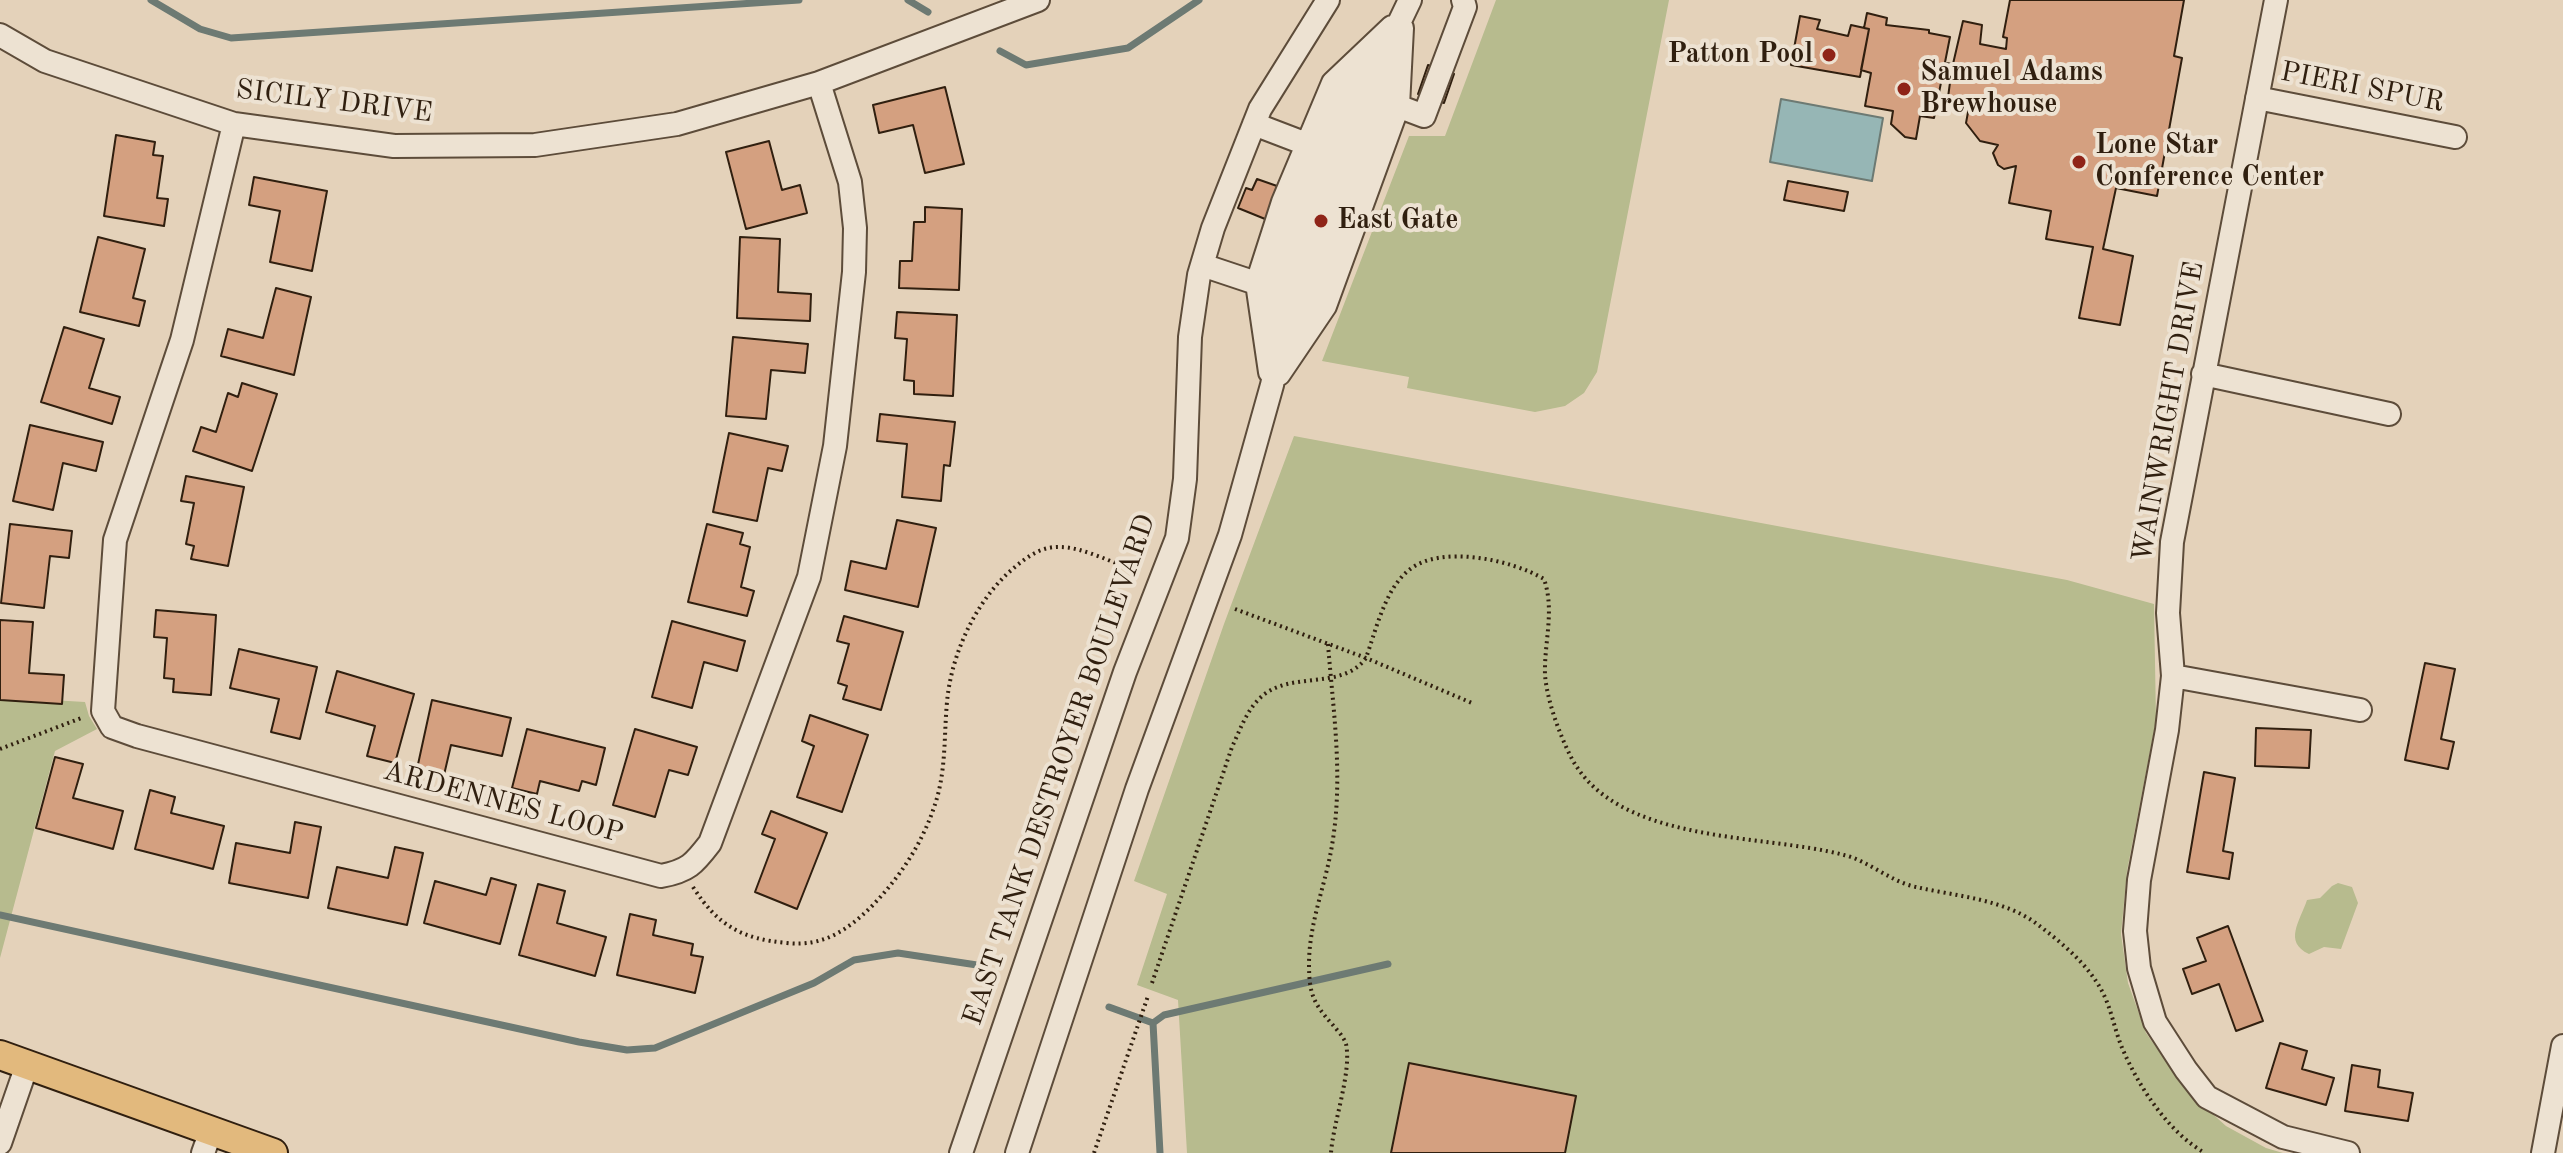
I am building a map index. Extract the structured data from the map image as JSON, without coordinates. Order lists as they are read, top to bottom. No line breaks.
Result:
{"streets":{"street":["PIERI SPUR","SICILY DRIVE","WAINWRIGHT DRIVE","EAST TANK DESTROYER BOULEVARD","ARDENNES LOOP"]},"crossings":[["PIERI SPUR","WAINWRIGHT DRIVE"]],"places":["Patton Pool","Samuel Adams Brewhouse","Lone Star Conference Center","East Gate"]}
